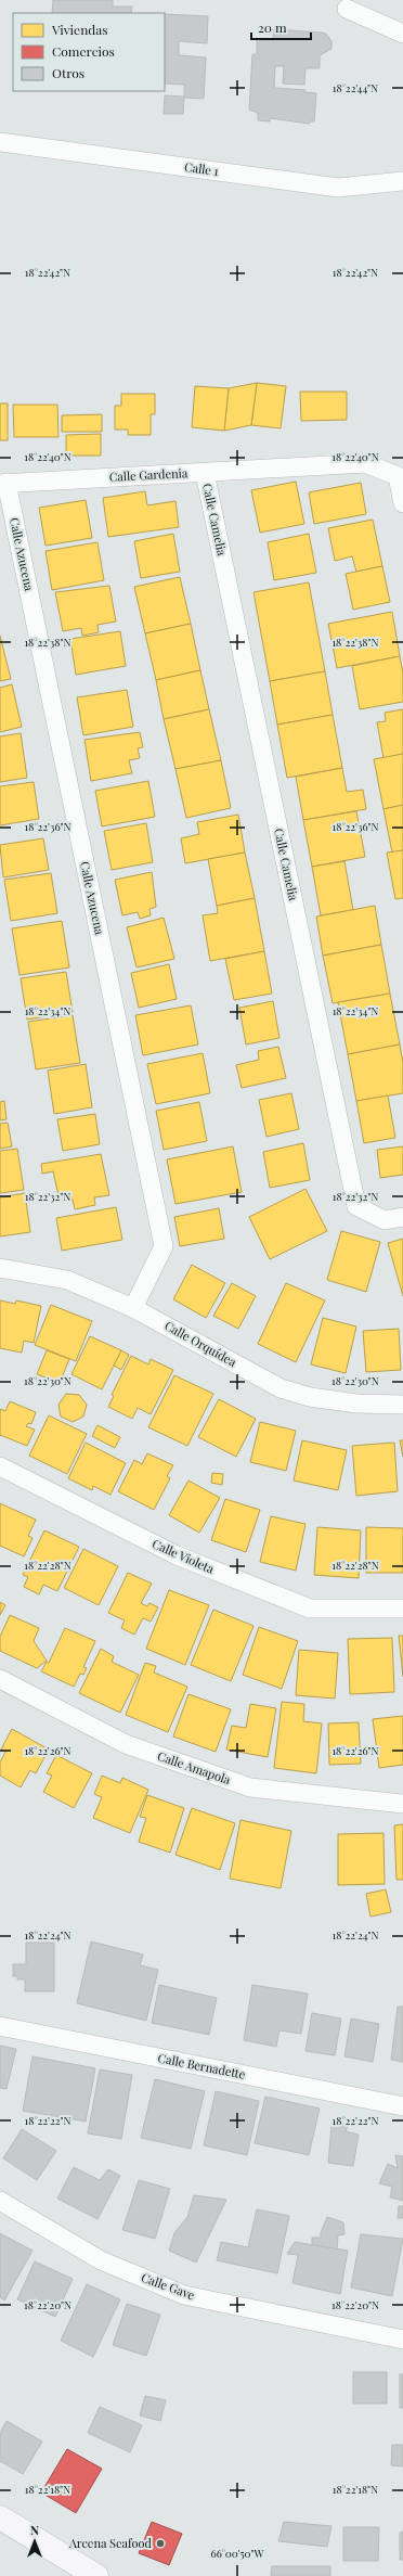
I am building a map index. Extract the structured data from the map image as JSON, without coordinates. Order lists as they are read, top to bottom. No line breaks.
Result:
{"streets":{"street":["Calle 1","Calle Gardenia","Calle Camelia","Calle Azucena","Calle Orquídea","Calle Violeta","Calle Amapola","Calle Bernadette","Calle Gave"]},"crossings":[["Calle Gardenia","Calle Camelia"],["Calle Gardenia","Calle Azucena"],["Calle Azucena","Calle Orquídea"]],"places":["Arcena Seafood"],"legend":["Viviendas","Comercios","Otros"],"scale_bar":"20 m","north":"top","coordinates":["18°22'44\"N","18°22'42\"N","18°22'40\"N","18°22'38\"N","18°22'36\"N","18°22'34\"N","18°22'32\"N","18°22'30\"N","18°22'28\"N","18°22'26\"N","18°22'24\"N","18°22'22\"N","18°22'20\"N","18°22'18\"N","66°00'50\"W"]}
